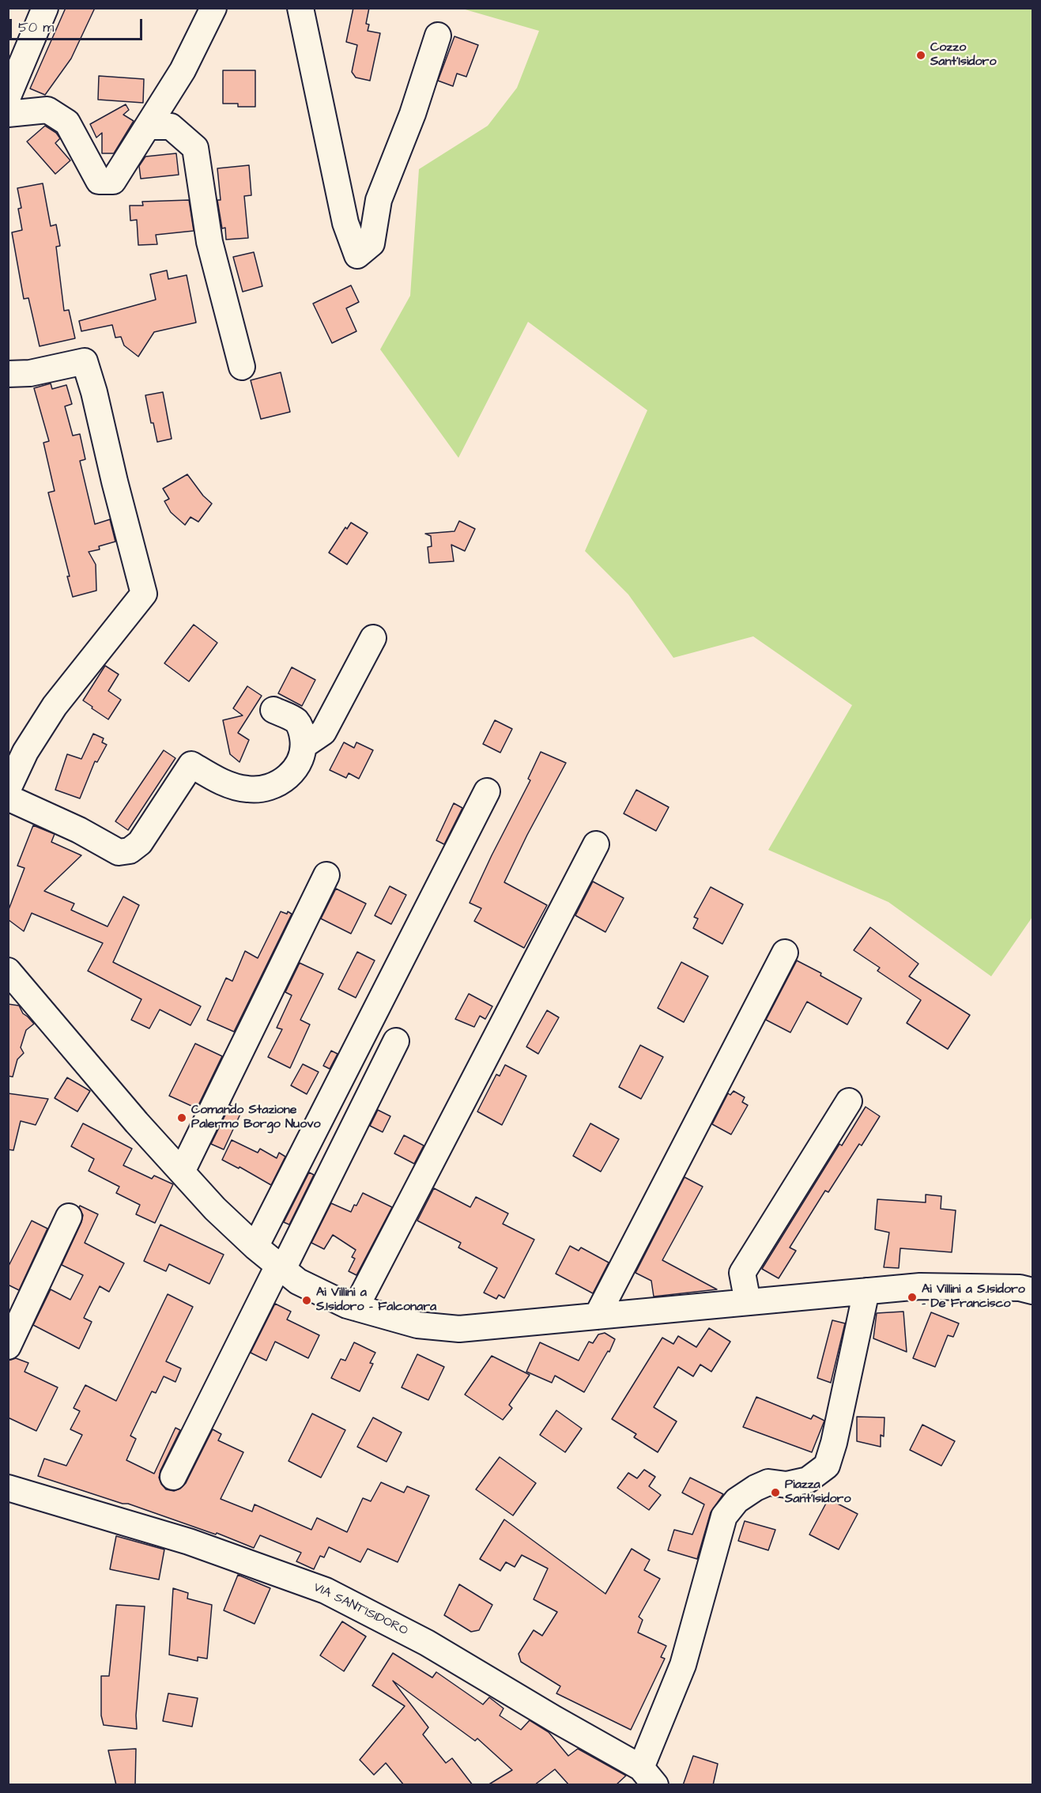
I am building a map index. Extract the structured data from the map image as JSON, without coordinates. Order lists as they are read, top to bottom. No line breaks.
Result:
{"streets":{"street":["VIA SANT'ISIDORO"]},"places":["Cozzo Sant'Isidoro","Comando Stazione Palermo Borgo Nuovo","Ai Villini a S.Isidoro - De Francisco","Ai Villini a S.Isidoro - Falconara","Piazza Sant'Isidoro"],"scale_bar":"50 m"}
